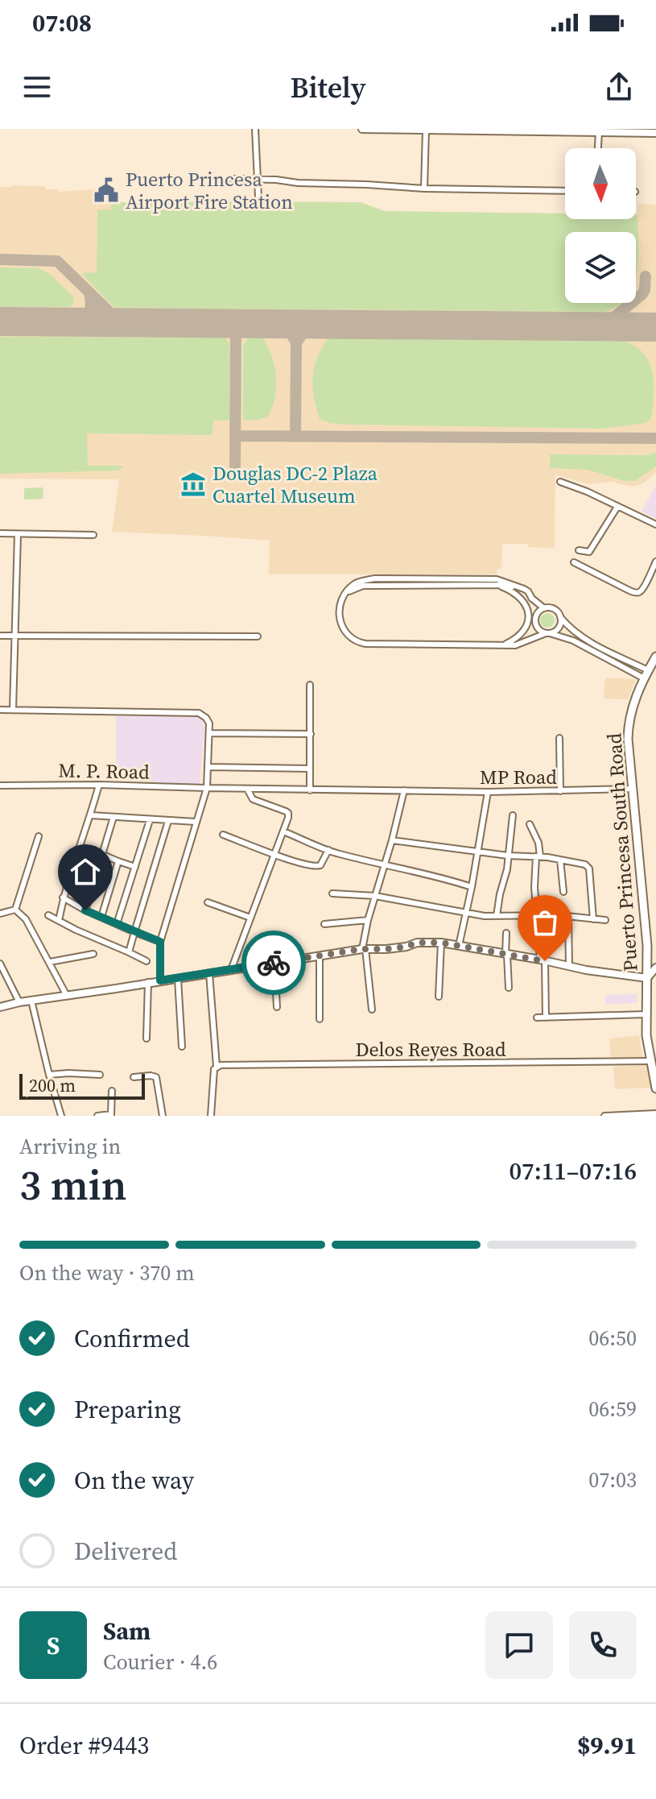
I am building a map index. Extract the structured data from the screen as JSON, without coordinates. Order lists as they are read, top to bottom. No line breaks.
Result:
{"streets":{"main road":["Puerto Princesa South Road"],"street":["M. P. Road","MP Road","Delos Reyes Road"]},"crossings":[["M. P. Road","MP Road"],["MP Road","Puerto Princesa South Road"],["Puerto Princesa South Road","Delos Reyes Road"]],"places":{"public building":["Puerto Princesa Airport Fire Station"],"museum":["Douglas DC-2 Plaza Cuartel Museum"]},"scale_bar":"200 m","north":"bottom","page":{"status":"07:08","header":"Bitely","scale":"200 m","heading":["3 min","Arriving in","07:11–07:16"],"panel":["Sam","Courier · 4.6","Order #9443","$9.91"],"bar":"On the way · 370 m","list":[["Confirmed","06:50"],["Preparing","06:59"],["On the way","07:03"],"Delivered"],"round":"S"}}
